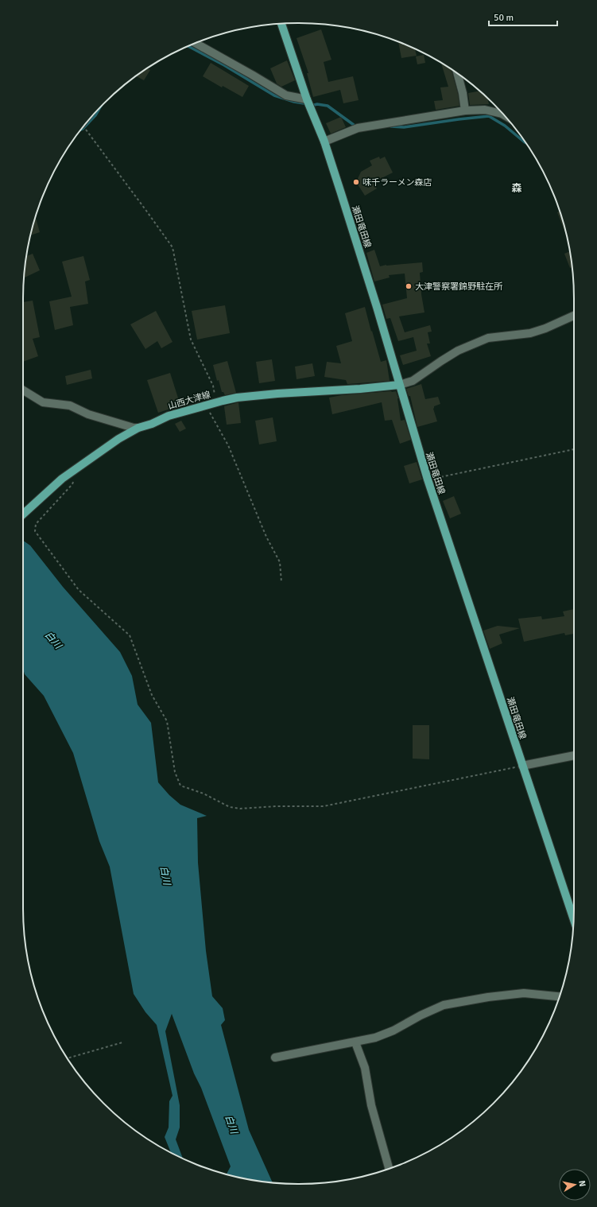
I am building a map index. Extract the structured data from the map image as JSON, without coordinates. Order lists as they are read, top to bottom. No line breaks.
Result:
{"streets":{"main road":["瀬田竜田線","山西大津線"]},"crossings":[["瀬田竜田線","山西大津線"]],"districts":["森"],"water":["白川"],"places":["味千ラーメン森店","大津警察署錦野駐在所"],"scale_bar":"50 m","north":"right"}
